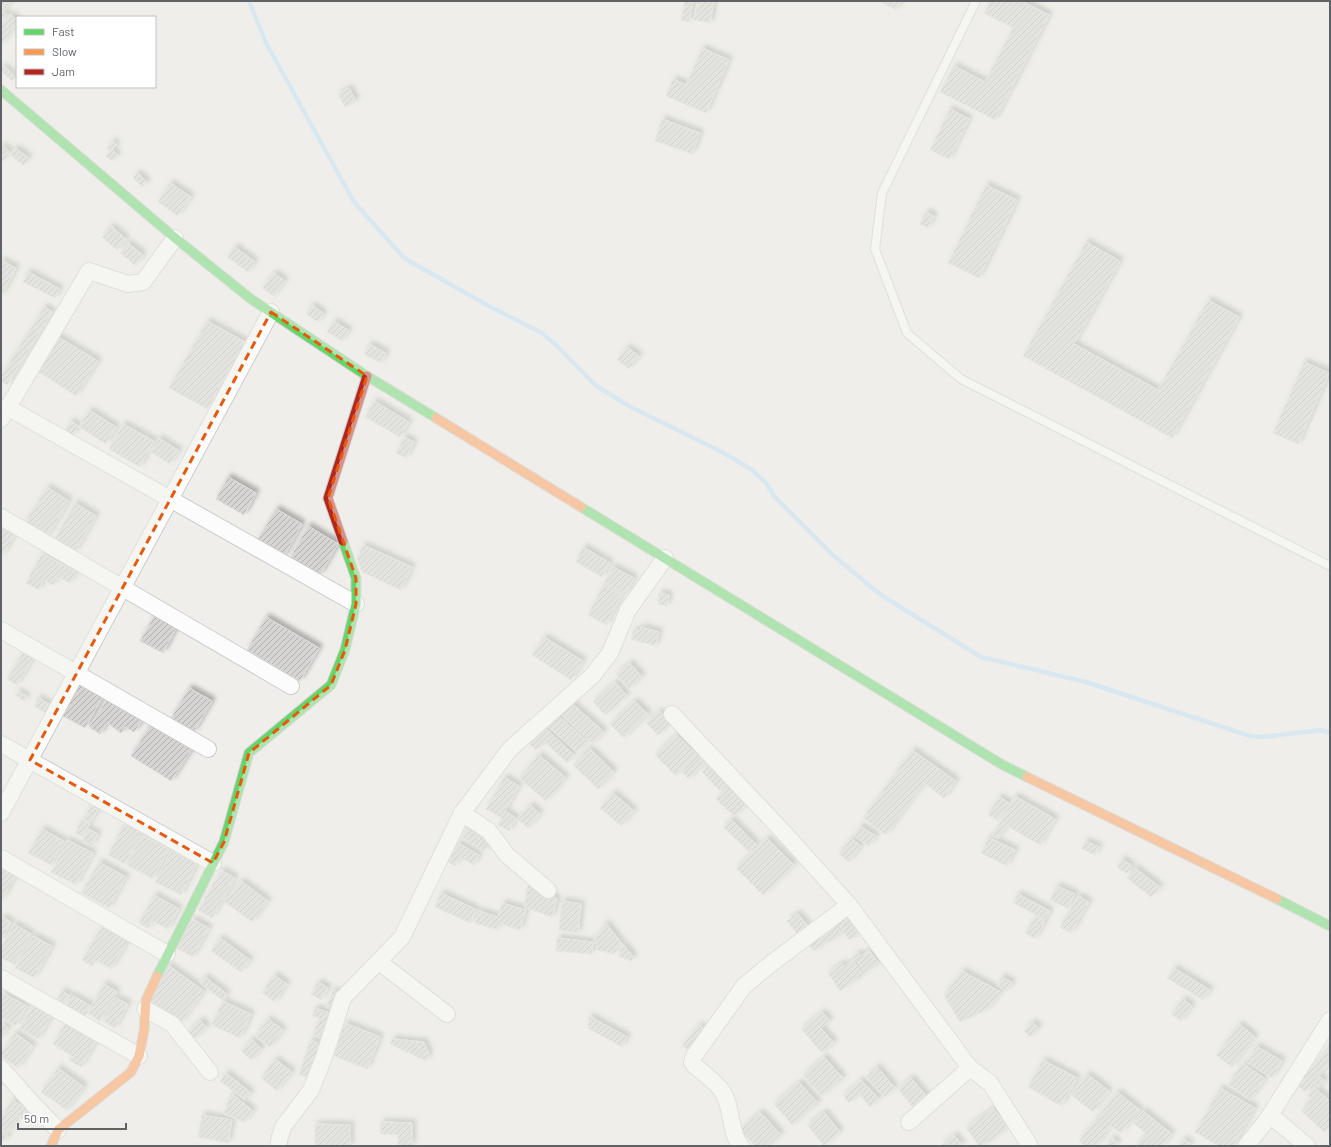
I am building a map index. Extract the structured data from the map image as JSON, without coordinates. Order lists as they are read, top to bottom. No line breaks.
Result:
{"legend":["Fast","Slow","Jam"],"scale_bar":"50 m"}
